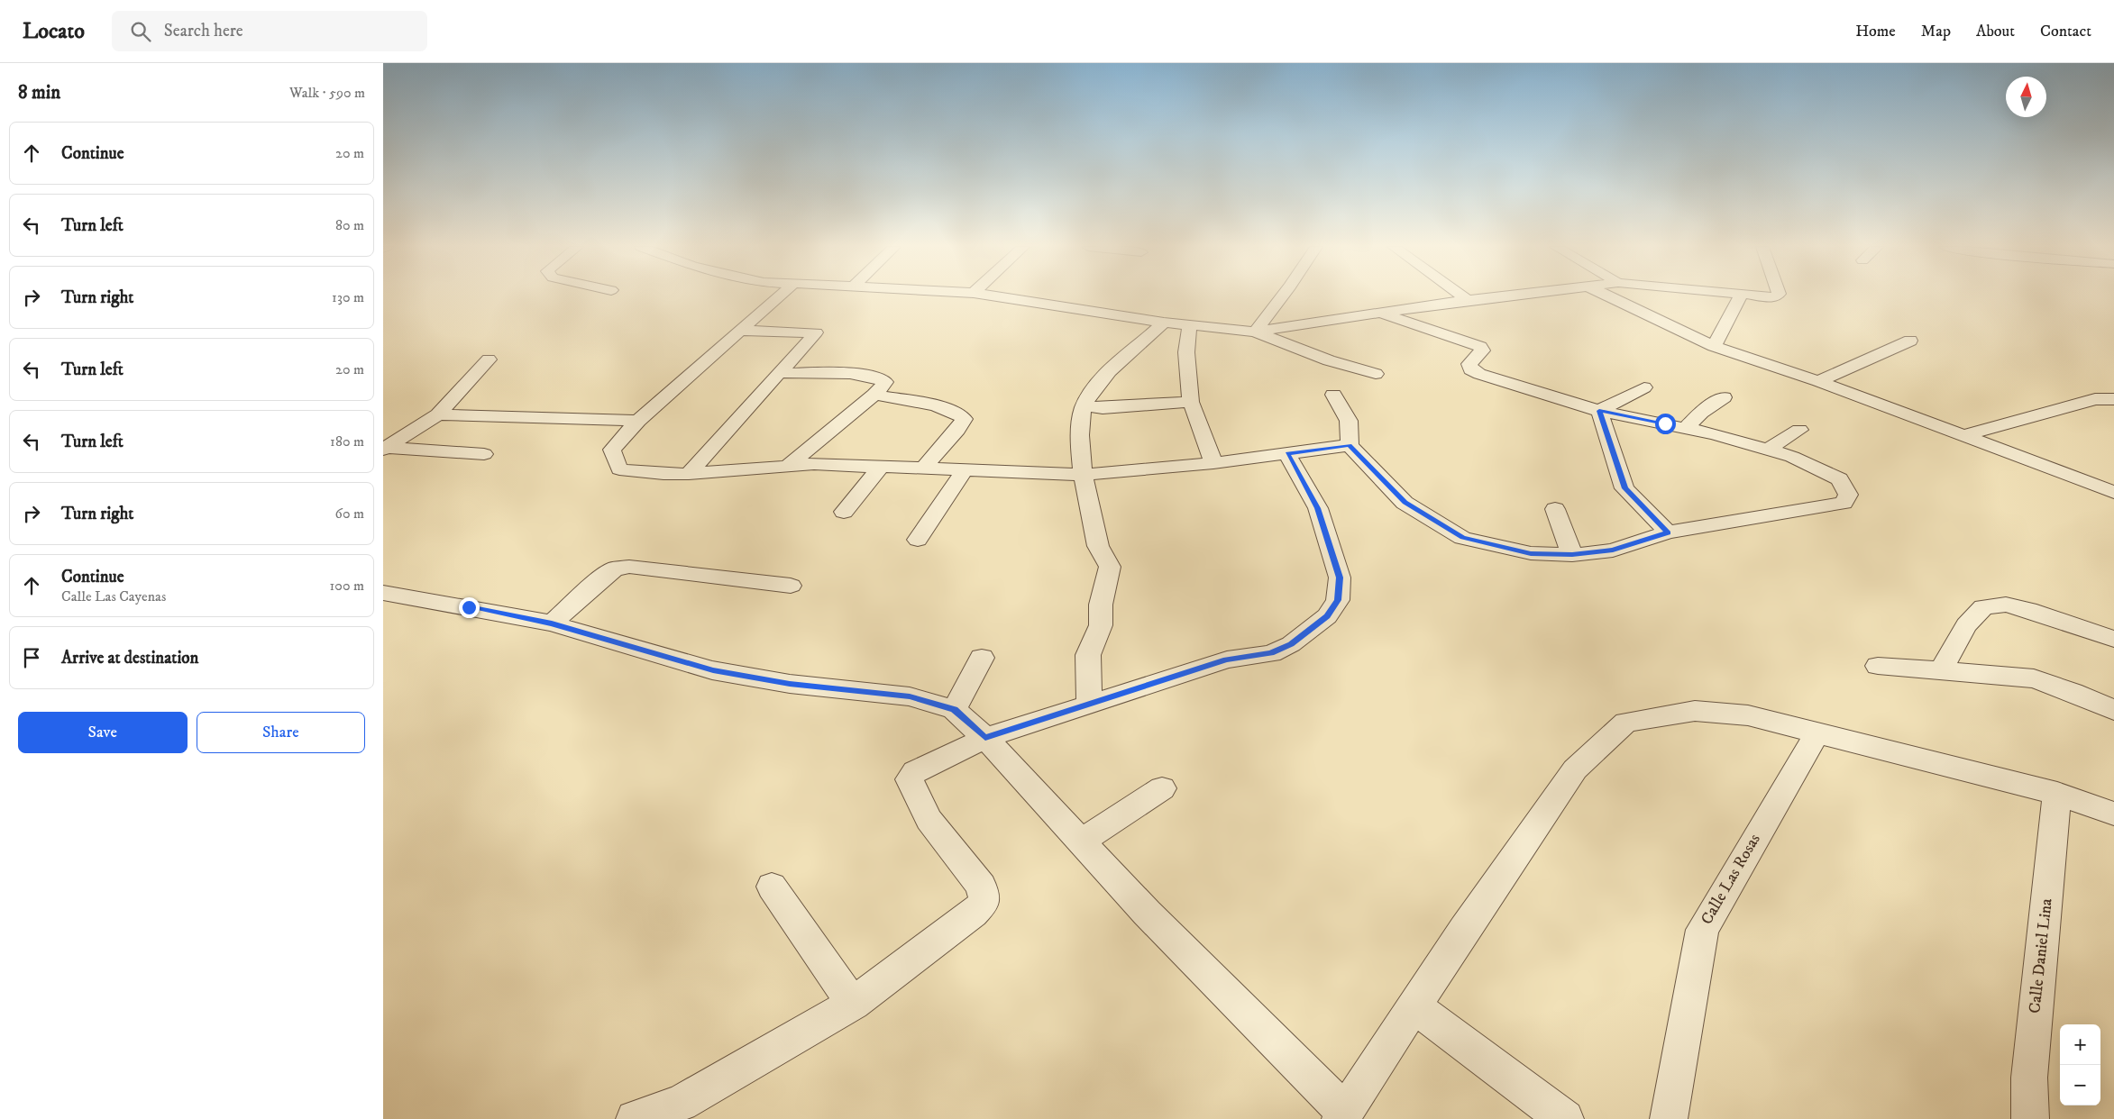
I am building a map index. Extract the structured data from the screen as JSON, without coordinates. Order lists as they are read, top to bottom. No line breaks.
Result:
{"streets":{"street":["Calle Las Rosas","Calle Daniel Lina"]},"north":"top","page":{"header":"Locato","search":"Search here","nav":["Home","Map","About","Contact"],"heading":["8 min","Walk · 590 m"],"list":[["Continue","20 m"],["Turn left","80 m"],["Turn right","130 m"],["Turn left","20 m"],["Turn left","180 m"],["Turn right","60 m"],["Continue","Calle Las Cayenas","100 m"],"Arrive at destination"],"buttons":["Save","Share"],"map_buttons":["+","−"]}}
